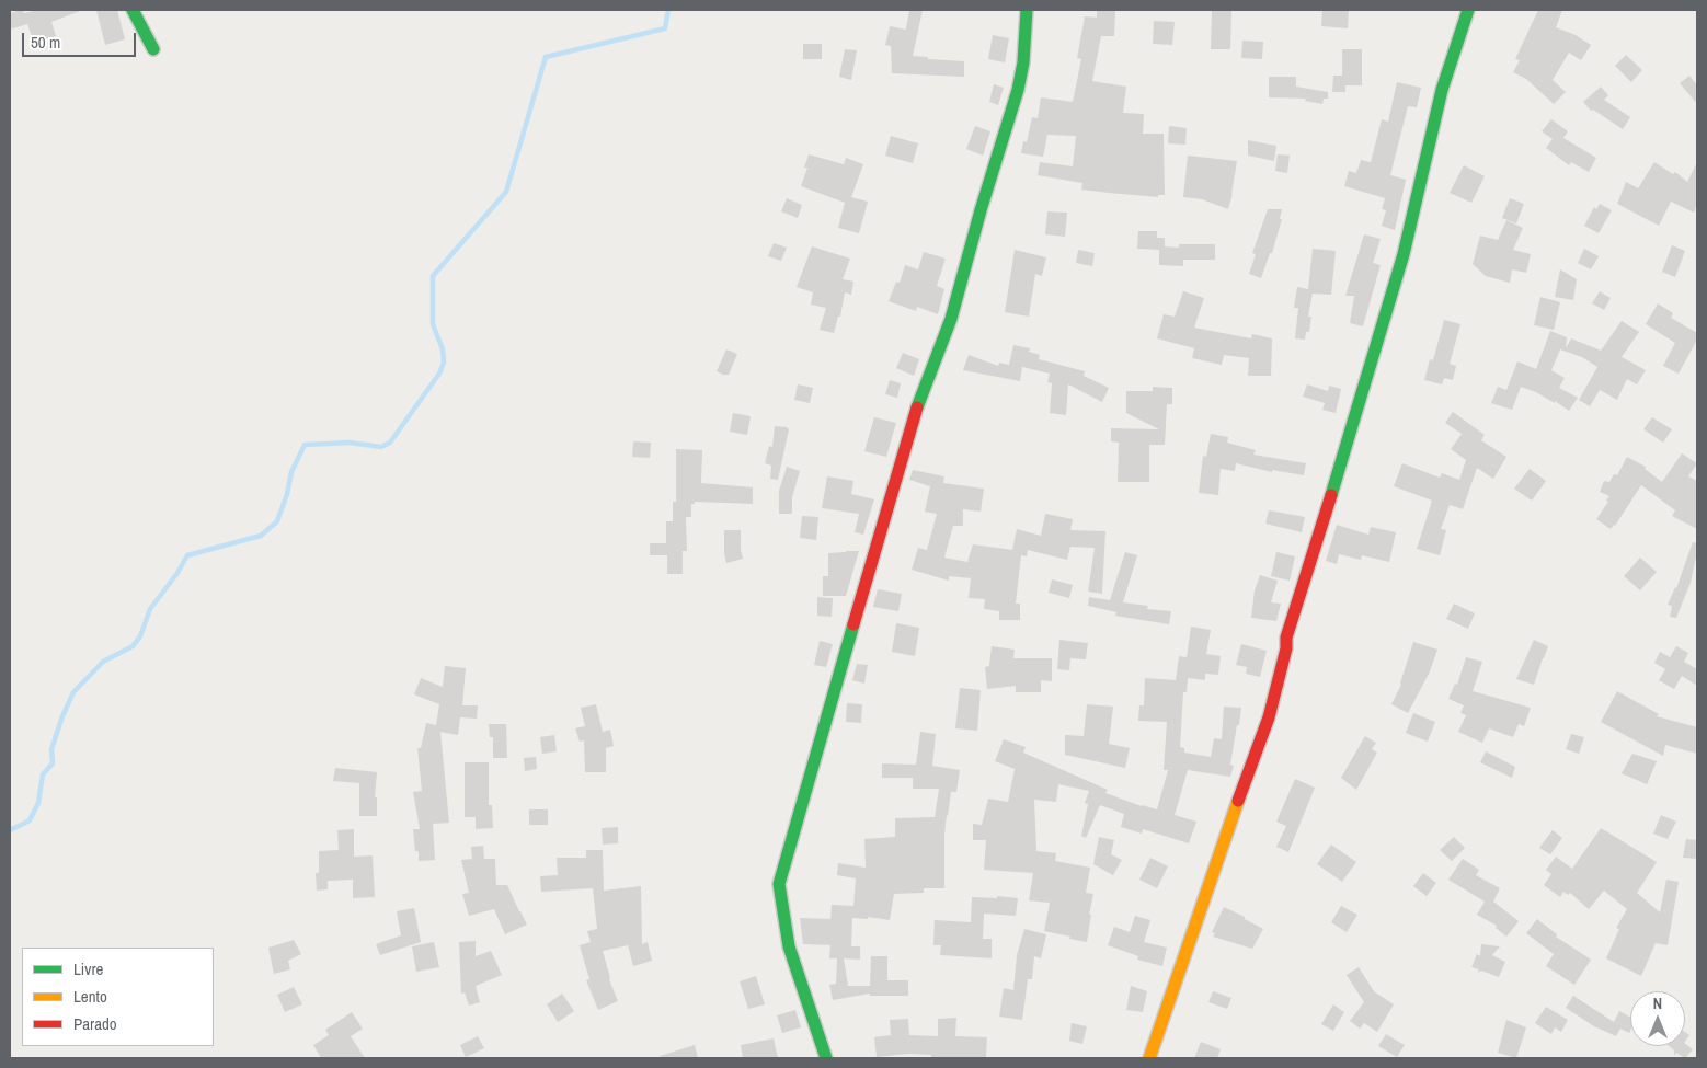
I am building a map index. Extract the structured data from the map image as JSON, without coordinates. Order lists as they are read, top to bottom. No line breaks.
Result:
{"legend":["Livre","Lento","Parado"],"scale_bar":"50 m","north":"top"}
